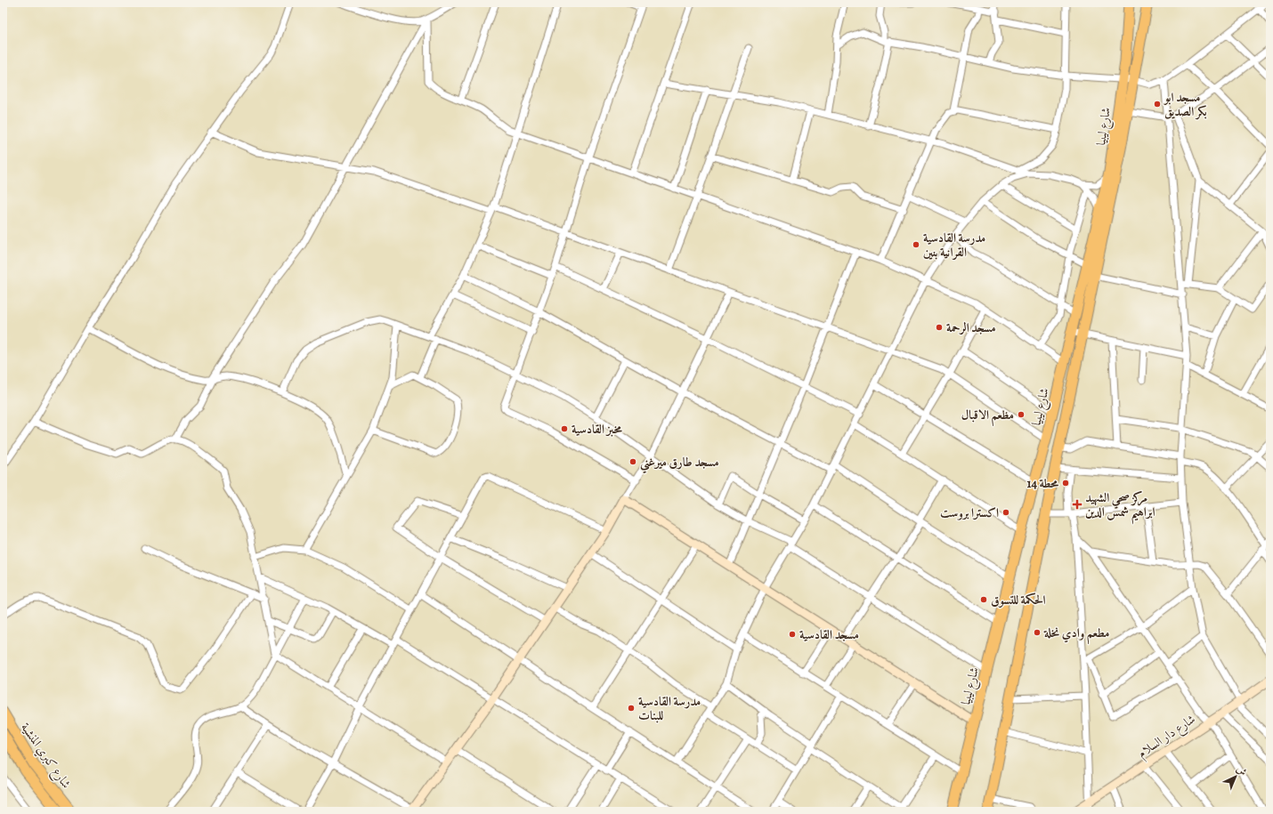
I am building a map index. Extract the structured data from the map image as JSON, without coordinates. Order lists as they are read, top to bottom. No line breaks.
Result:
{"streets":{"main road":["شارع ليبيا","شارع كبري المنشية"],"street":["شارع دار السلام"]},"places":{"other":["مسجد ابو بكر الصديق","مدرسة القادسية القرانية بنين","مسجد الرحمة","مظعم الاقبال","مخبز القادسية","مسجد طارق ميرغني","محطة 14","اكسترا بروست","الحكمة للتسوق","مطعم وادي نخلة","مسجد القادسية","مدرسة القادسية للبنات"],"health":["مركز صحي الشهيد ابراهيم شمس الدين"]},"north":"top right"}
